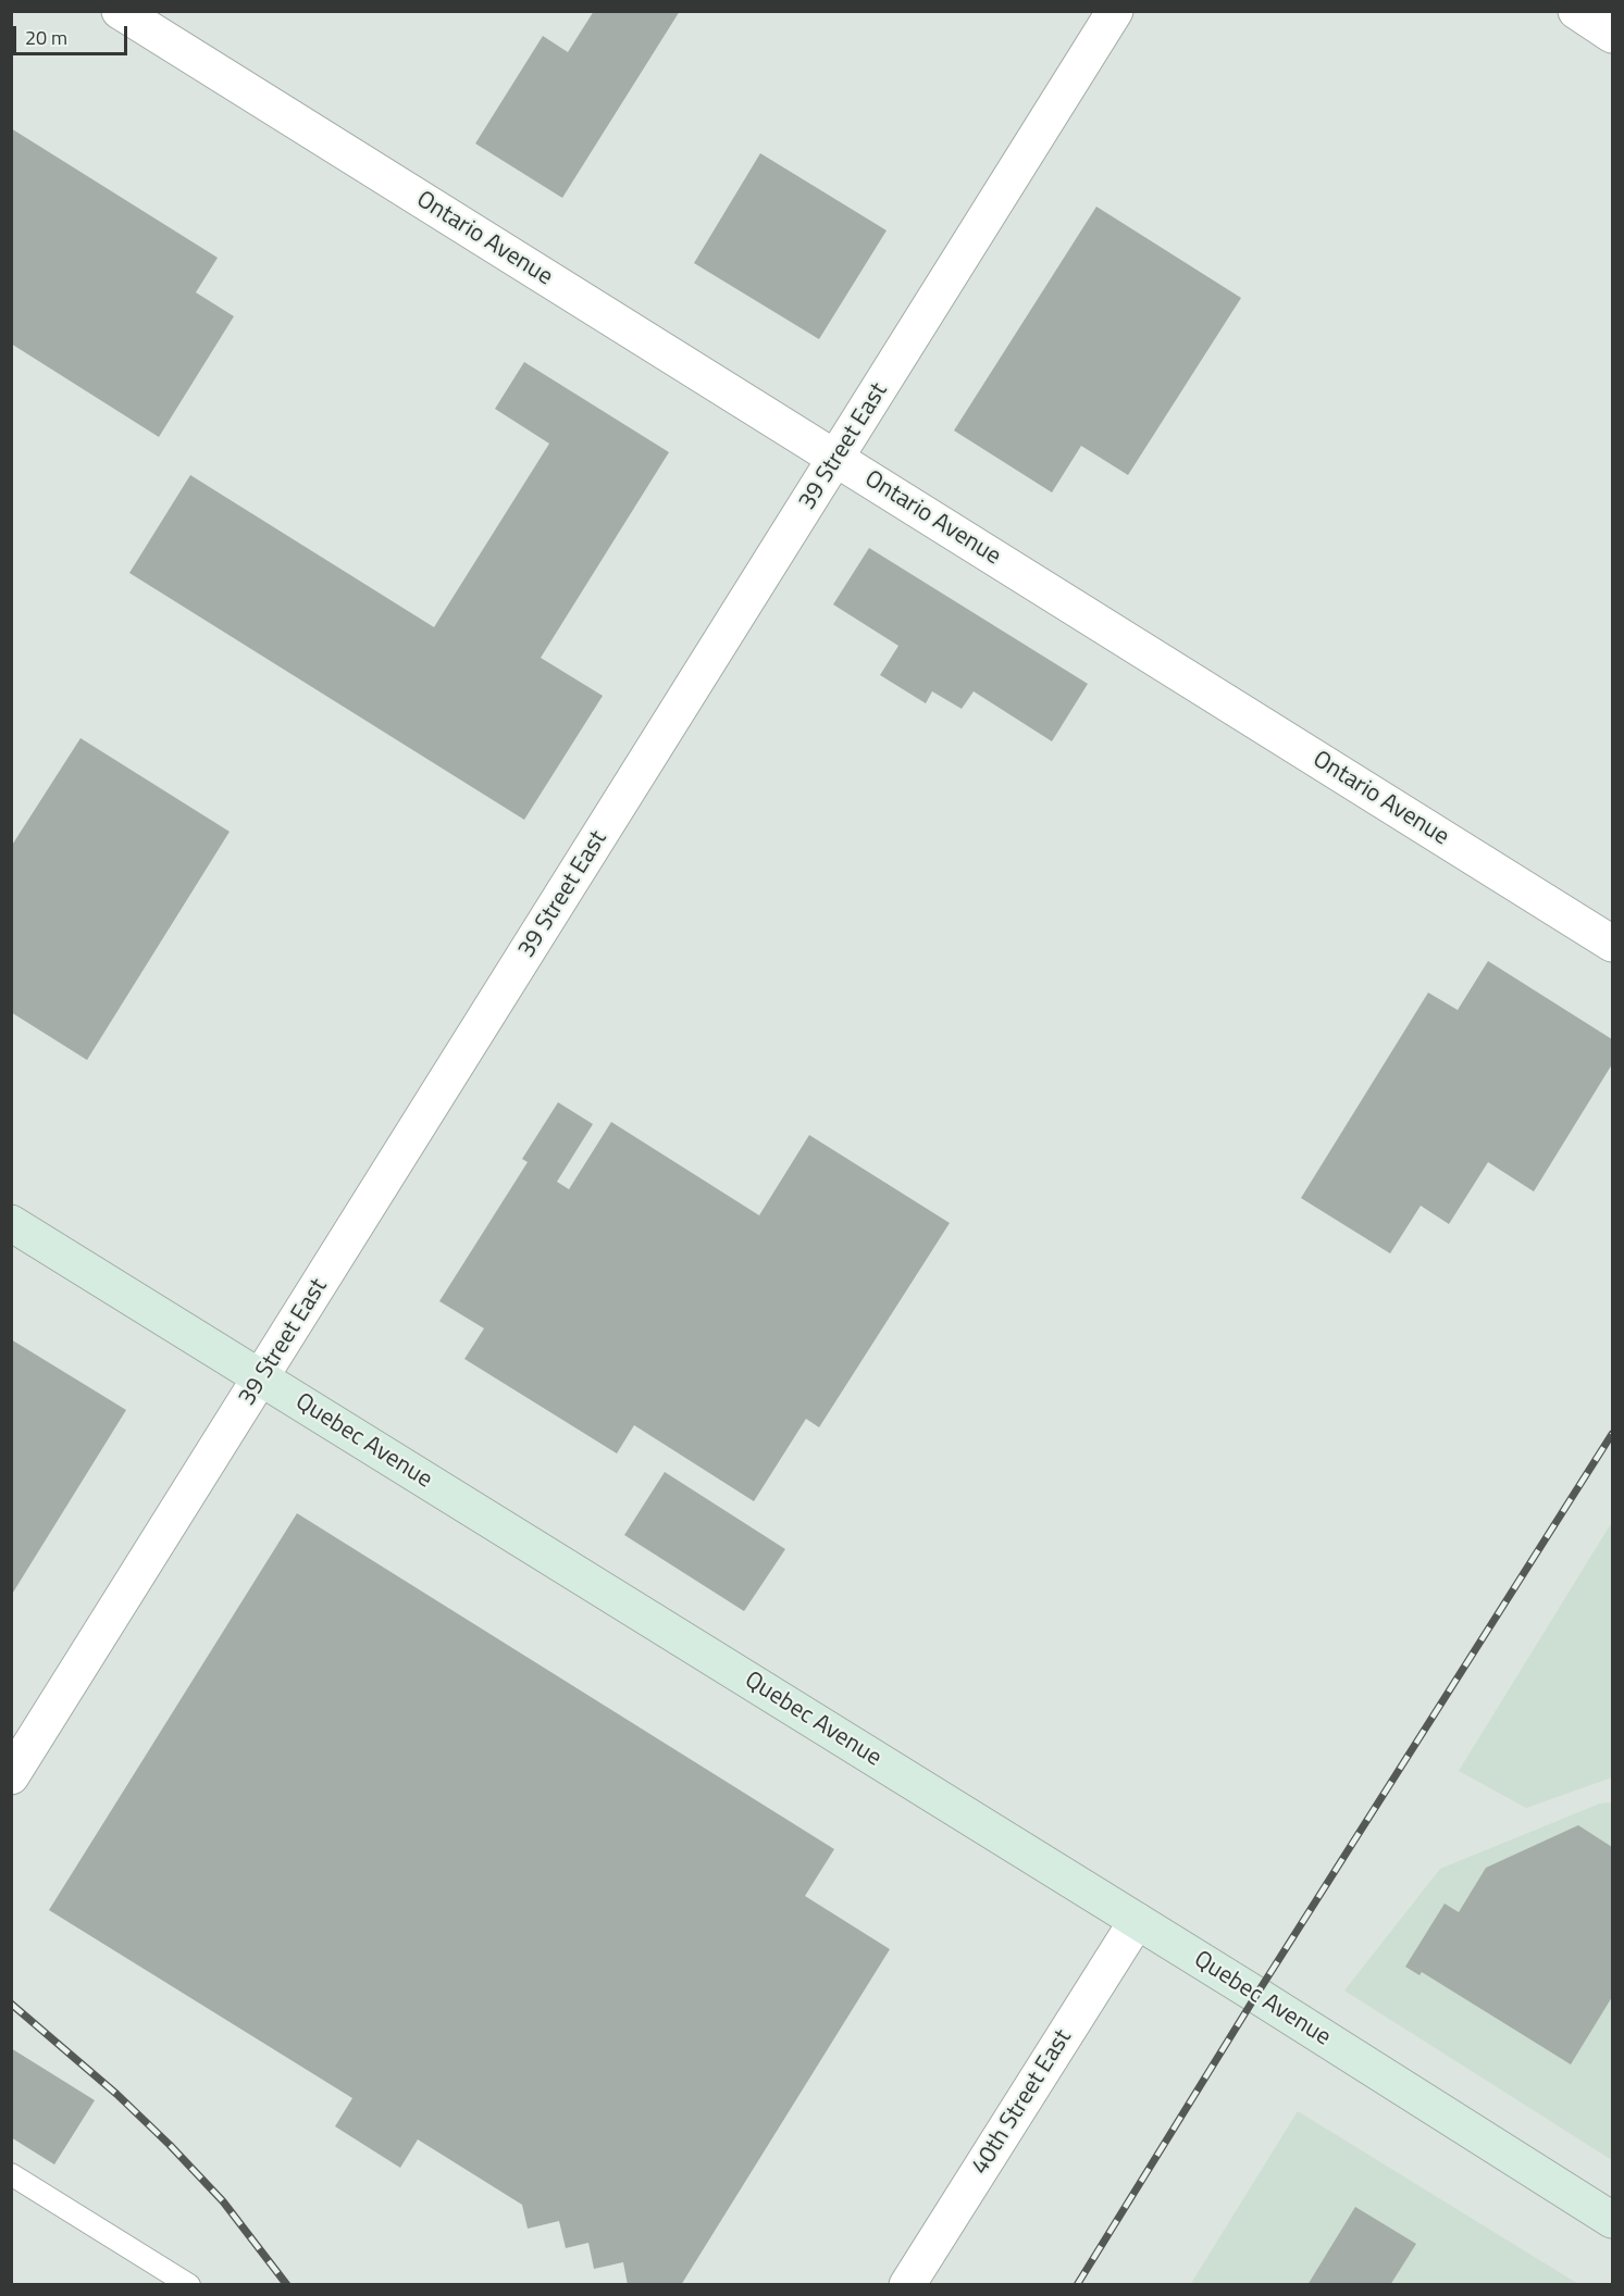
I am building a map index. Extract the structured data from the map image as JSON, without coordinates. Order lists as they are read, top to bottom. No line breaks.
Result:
{"streets":{"street":["Ontario Avenue","39 Street East","Quebec Avenue","40th Street East"]},"crossings":[["Ontario Avenue","39 Street East"],["39 Street East","Quebec Avenue"],["Quebec Avenue","40th Street East"]],"scale_bar":"20 m"}
